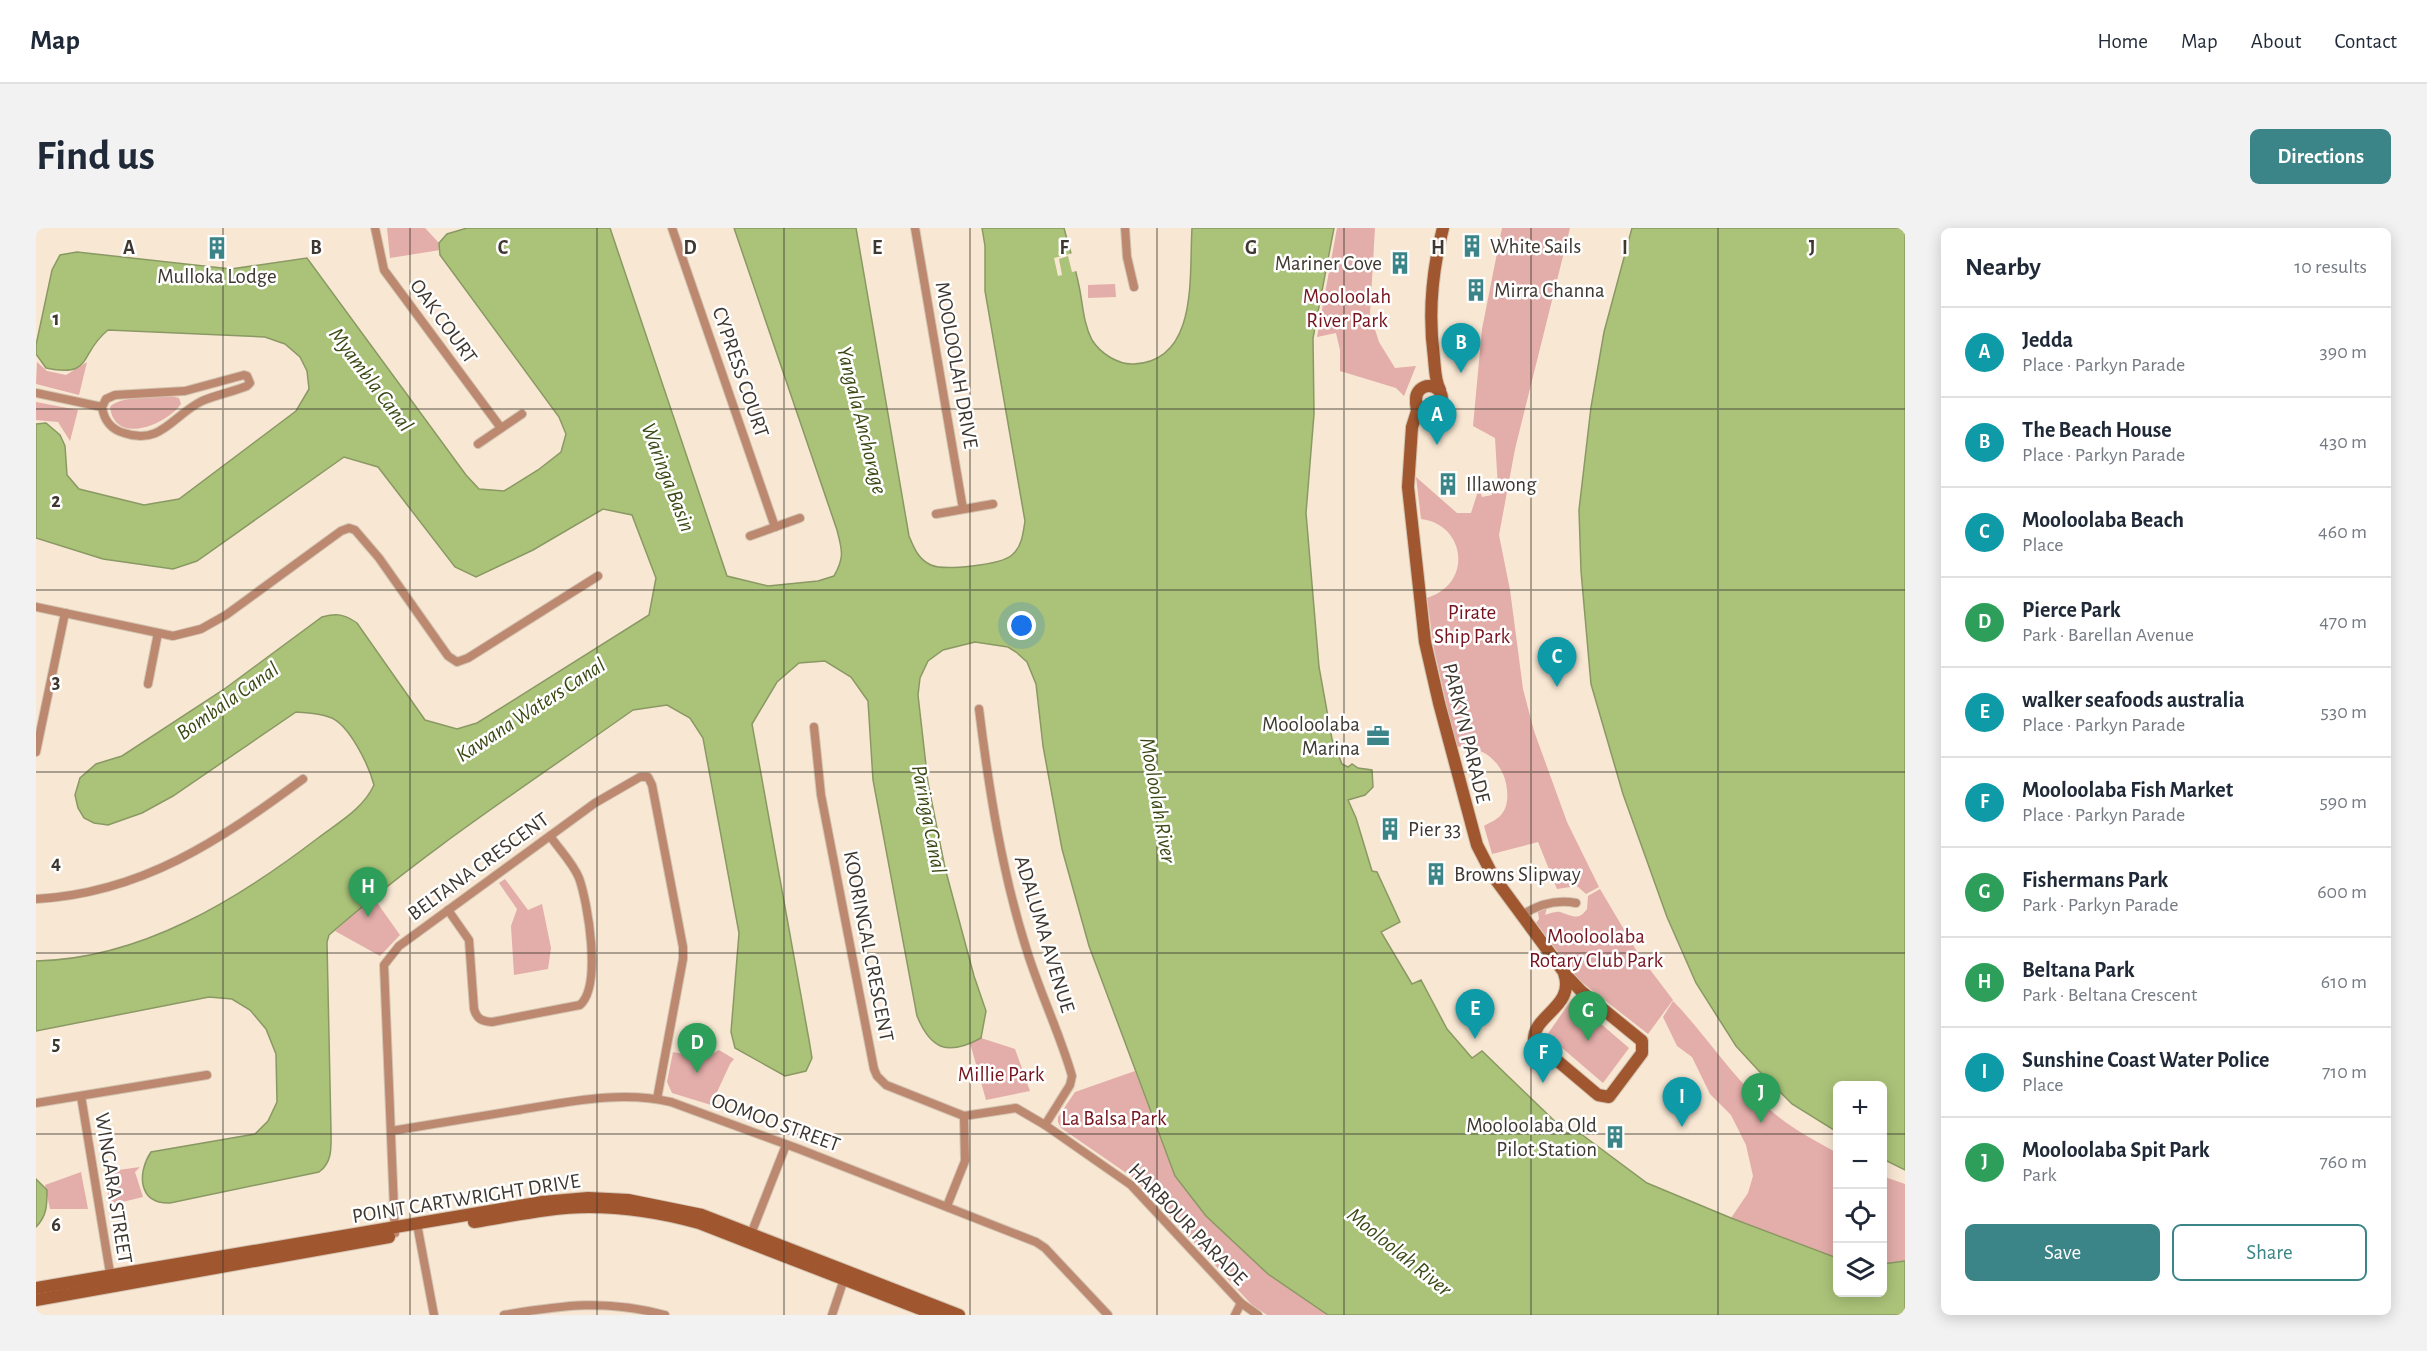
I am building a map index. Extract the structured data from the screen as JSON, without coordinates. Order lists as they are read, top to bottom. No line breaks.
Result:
{"streets":{"street":["OAK COURT","MOOLOOLAH DRIVE","CYPRESS COURT","PARKYN PARADE","BELTANA CRESCENT","ADALUMA AVENUE","KOORINGAL CRESCENT","OOMOO STREET","WINGARA STREET","POINT CARTWRIGHT DRIVE","HARBOUR PARADE"]},"crossings":[["BELTANA CRESCENT","OOMOO STREET"],["BELTANA CRESCENT","POINT CARTWRIGHT DRIVE"],["ADALUMA AVENUE","HARBOUR PARADE"],["KOORINGAL CRESCENT","HARBOUR PARADE"],["WINGARA STREET","POINT CARTWRIGHT DRIVE"]],"water":["Myambla Canal","Yangala Anchorage","Waringa Basin","Bombala Canal","Kawana Waters Canal","Mooloolah River","Paringa Canal"],"parks":["Mooloolah River Park","Pirate Ship Park","Mooloolaba Rotary Club Park","Millie Park","La Balsa Park"],"places":{"building":["White Sails","Mulloka Lodge","Mariner Cove","Mirra Channa","Illawong","Pier 33","Browns Slipway","Mooloolaba Old Pilot Station"],"office":["Mooloolaba Marina"]},"page":{"header":"Map","nav":["Home","Map","About","Contact"],"buttons":["Directions",["Save","Share"]],"title":"Find us","heading":["Nearby","10 results"],"list":[{"mark":"A","name":"Jedda","note":"Place · Parkyn Parade","value":"390 m"},{"mark":"B","name":"The Beach House","note":"Place · Parkyn Parade","value":"430 m"},{"mark":"C","name":"Mooloolaba Beach","note":"Place","value":"460 m"},{"mark":"D","name":"Pierce Park","note":"Park · Barellan Avenue","value":"470 m"},{"mark":"E","name":"walker seafoods australia","note":"Place · Parkyn Parade","value":"530 m"},{"mark":"F","name":"Mooloolaba Fish Market","note":"Place · Parkyn Parade","value":"590 m"},{"mark":"G","name":"Fishermans Park","note":"Park · Parkyn Parade","value":"600 m"},{"mark":"H","name":"Beltana Park","note":"Park · Beltana Crescent","value":"610 m"},{"mark":"I","name":"Sunshine Coast Water Police","note":"Place","value":"710 m"},{"mark":"J","name":"Mooloolaba Spit Park","note":"Park","value":"760 m"}],"pins":["B","A","C","H","E","G","D","F","J","I"],"map_buttons":["+","−"]},"grid":{"columns":["A","B","C","D","E","F","G","H","I","J"],"rows":["1","2","3","4","5","6"]}}
